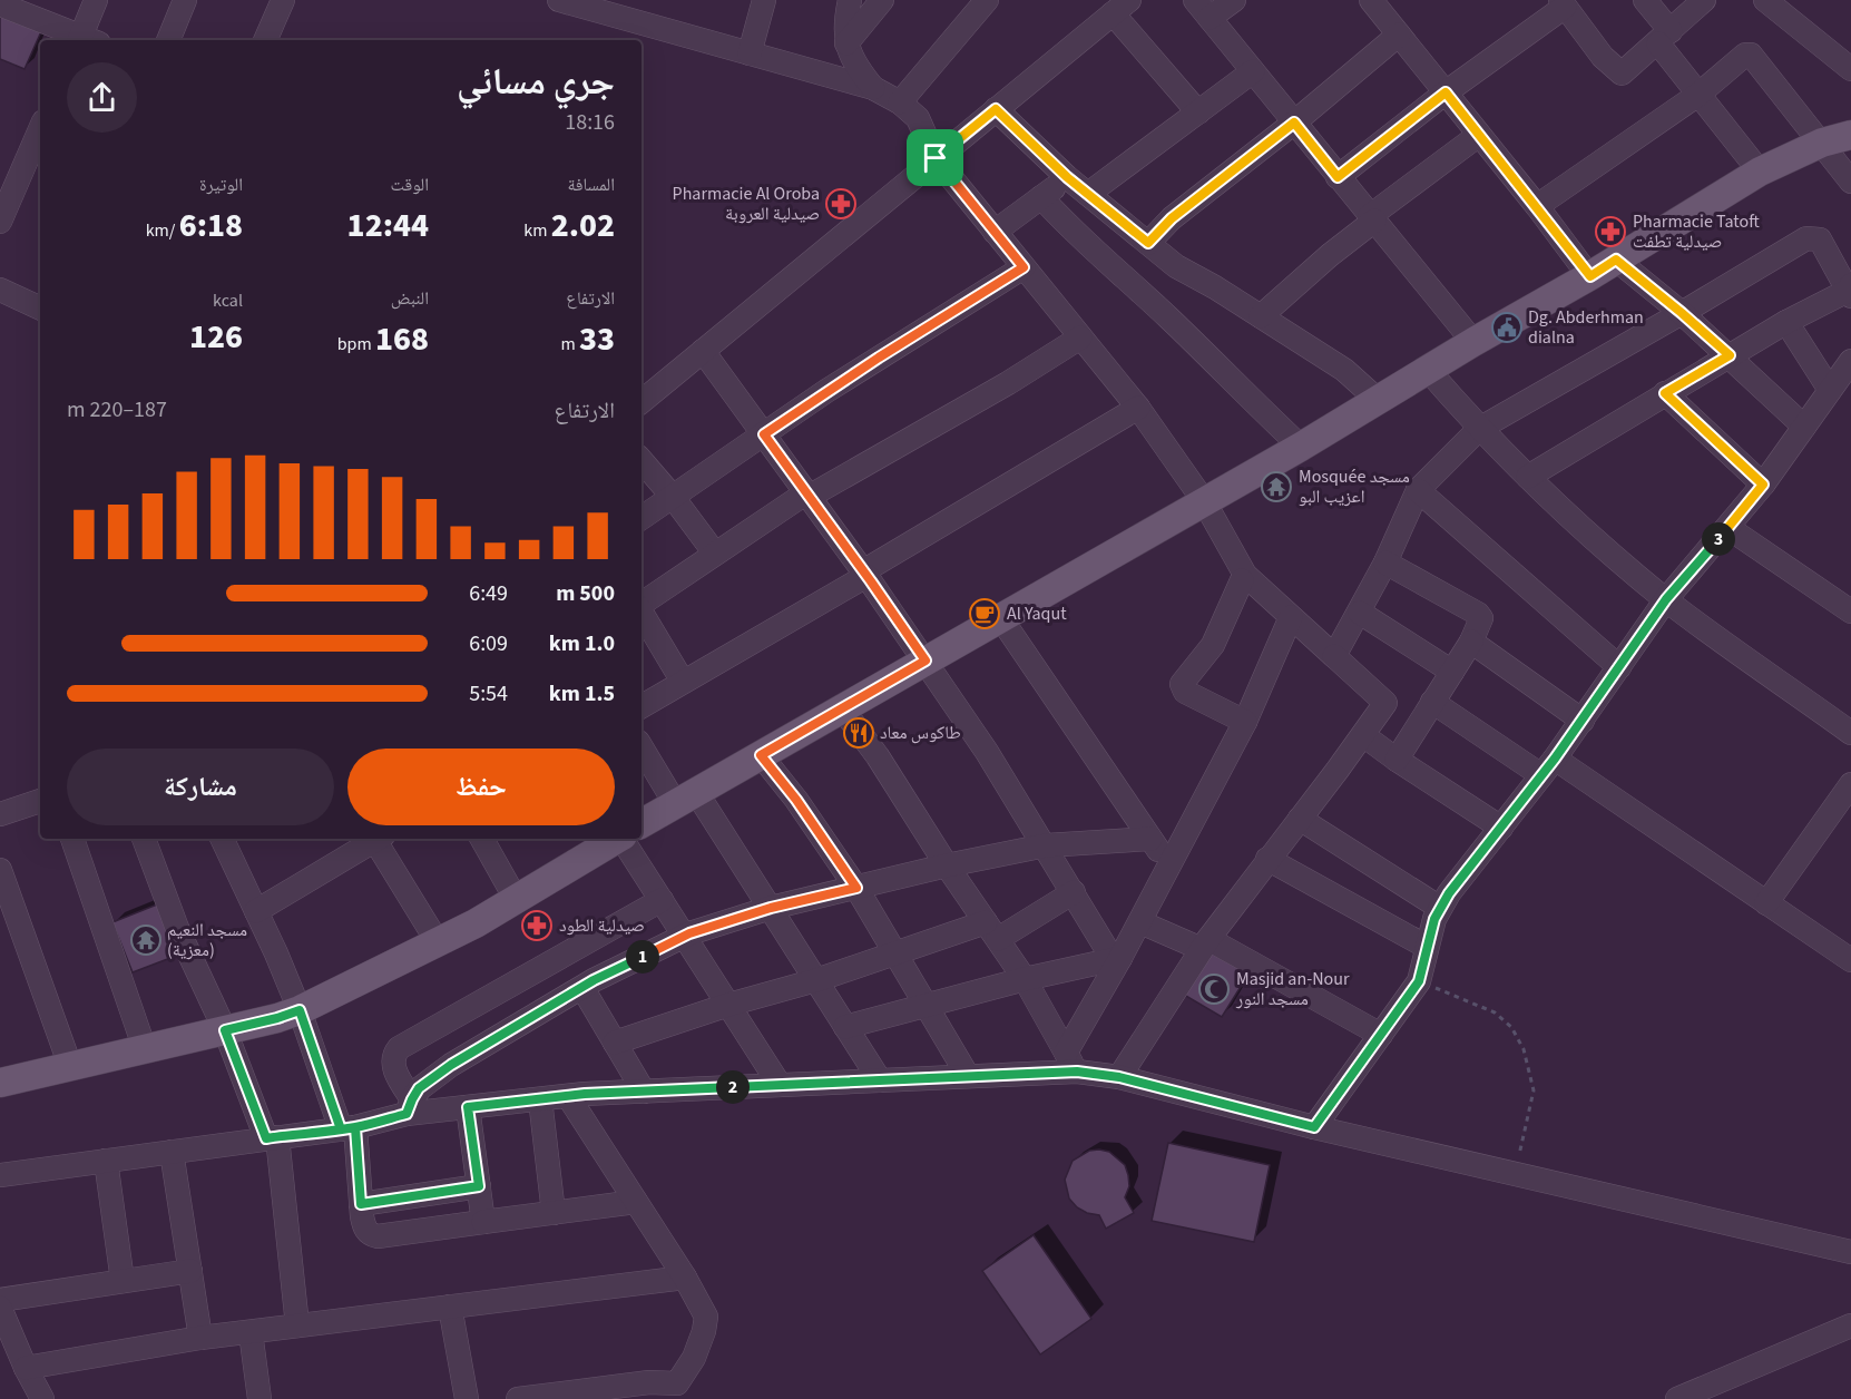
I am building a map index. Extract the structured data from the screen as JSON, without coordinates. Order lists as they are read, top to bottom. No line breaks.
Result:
{"places":{"pharmacy":["Pharmacie Al Oroba صيدلية العروبة","Pharmacie Tatoft صيدلية تطفت","صيدلية الطود"],"public building":["Dg. Abderhman dialna"],"temple":["Mosquée مسجد اعزيب البو","مسجد النعيم (معزية)"],"cafe":["Al Yaqut"],"restaurant":["طاكوس معاد"],"mosque":["Masjid an-Nour مسجد النور"]},"page":{"heading":["جري مسائي","18:16"],"stats":[["المسافة","2.02 km"],["الوقت","12:44"],["الوتيرة","6:18 /km"],["الارتفاع","33 m"],["النبض","168 bpm"],["kcal","126"]],"chart":["الارتفاع","187–220 m"],"pins":["3","1","2"],"list":[{"name":"500 m","note":"6:49"},{"name":"1.0 km","note":"6:09"},{"name":"1.5 km","note":"5:54"}],"buttons":["حفظ","مشاركة"]}}
